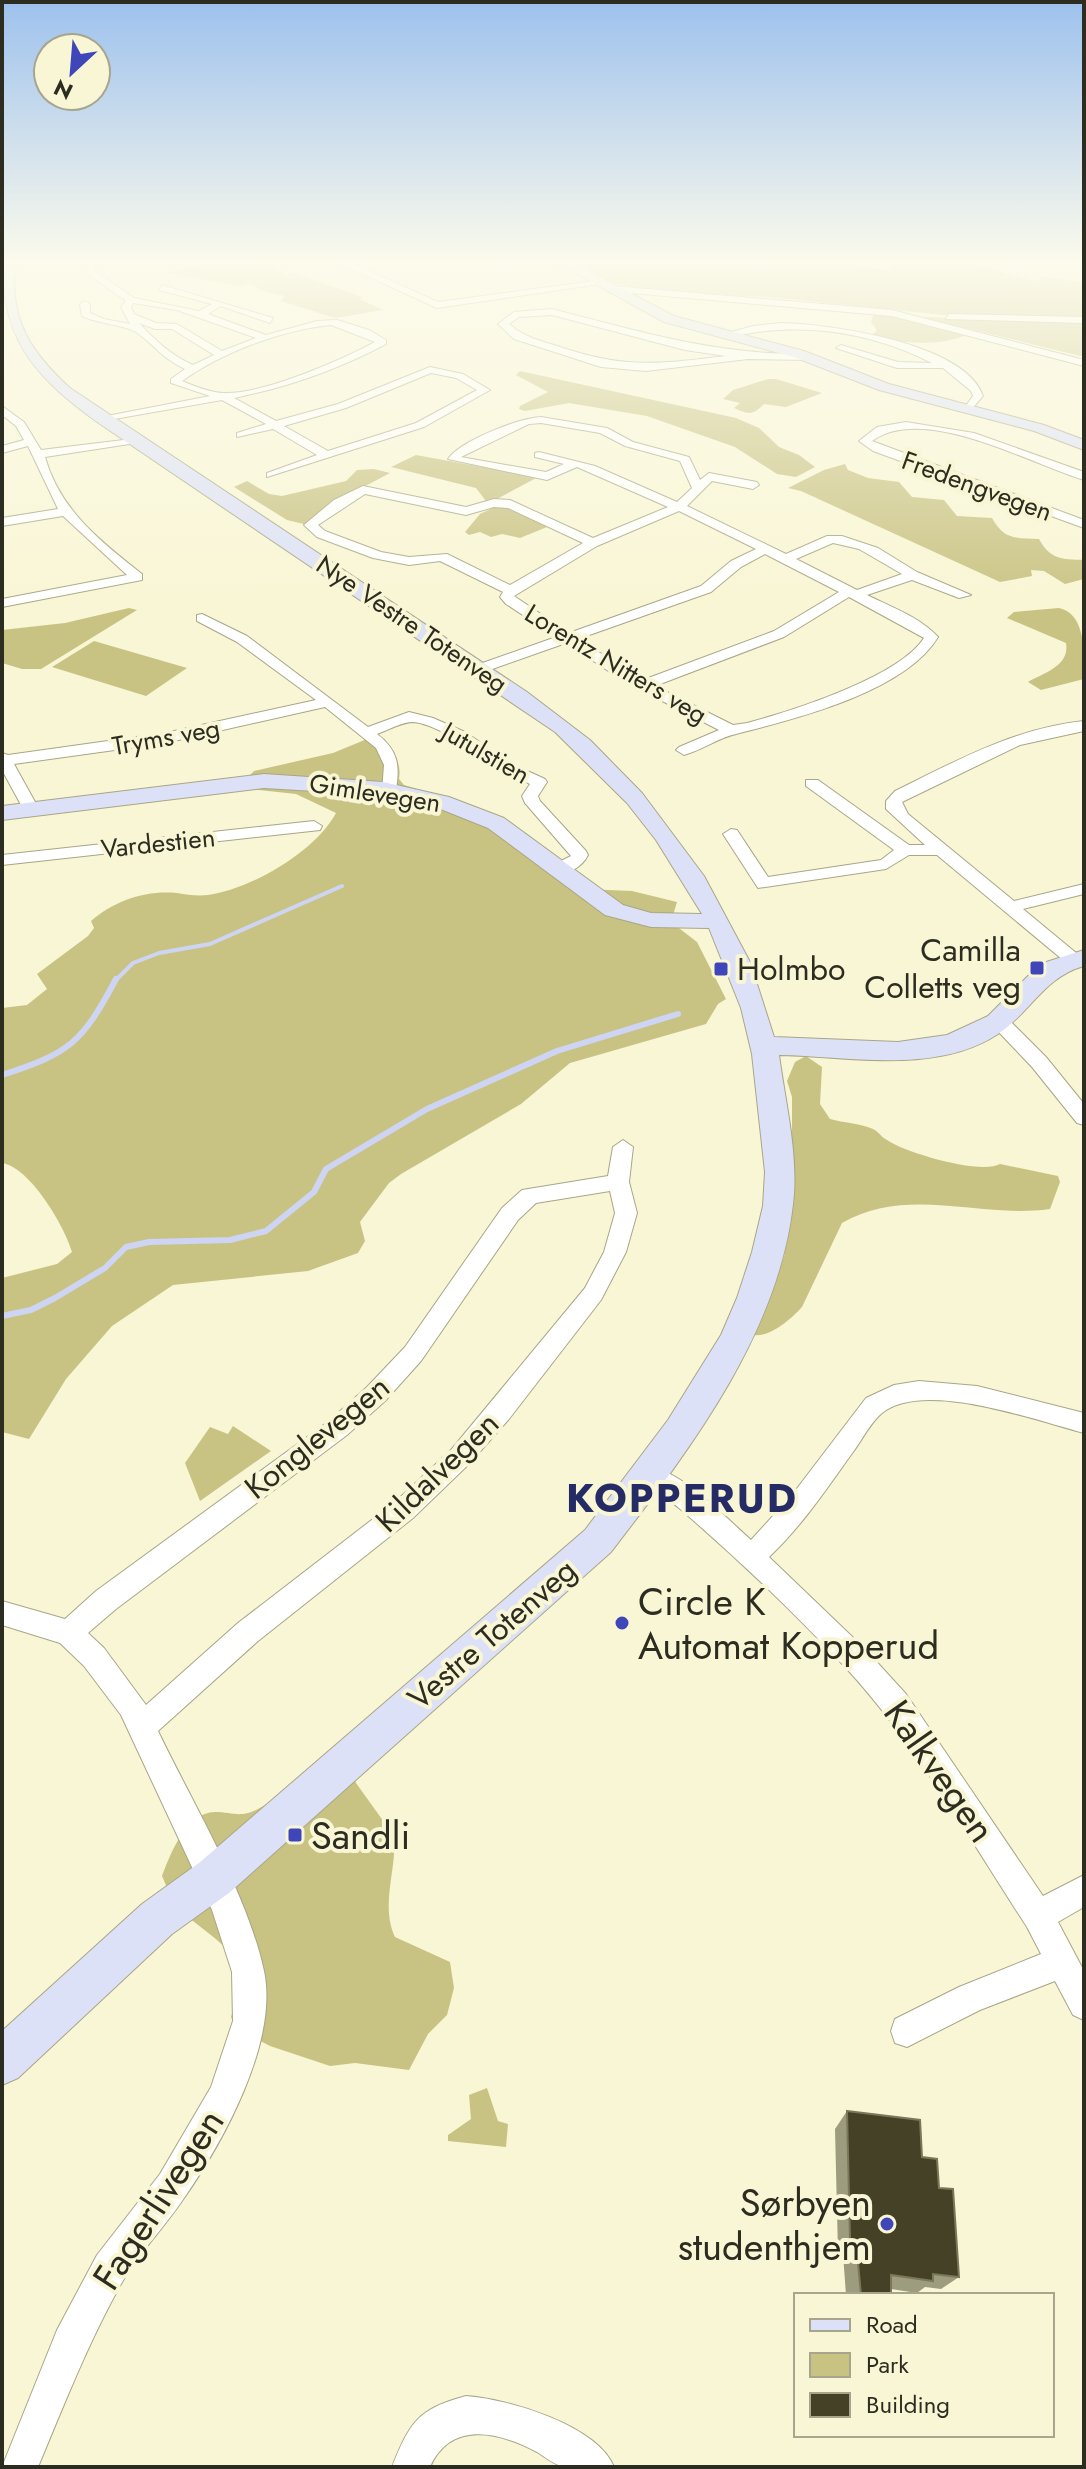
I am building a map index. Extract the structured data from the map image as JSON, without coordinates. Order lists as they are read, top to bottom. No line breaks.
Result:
{"streets":{"main road":["Nye Vestre Totenveg","Gimlevegen","Vestre Totenveg"],"street":["Fredengvegen","Lorentz Nitters veg","Tryms veg","Jutulstien","Vardestien","Konglevegen","Kildalvegen","Kalkvegen","Fagerlivegen"]},"crossings":[["Nye Vestre Totenveg","Gimlevegen"],["Nye Vestre Totenveg","Vestre Totenveg"],["Jutulstien","Gimlevegen"],["Konglevegen","Kildalvegen"],["Konglevegen","Fagerlivegen"],["Kildalvegen","Fagerlivegen"],["Vestre Totenveg","Kalkvegen"],["Vestre Totenveg","Fagerlivegen"]],"districts":["KOPPERUD"],"places":{"transit":["Camilla Colletts veg","Holmbo","Sandli"],"other":["Circle K Automat Kopperud","Sørbyen studenthjem"]},"legend":["Road","Park","Building"],"north":"bottom left"}
